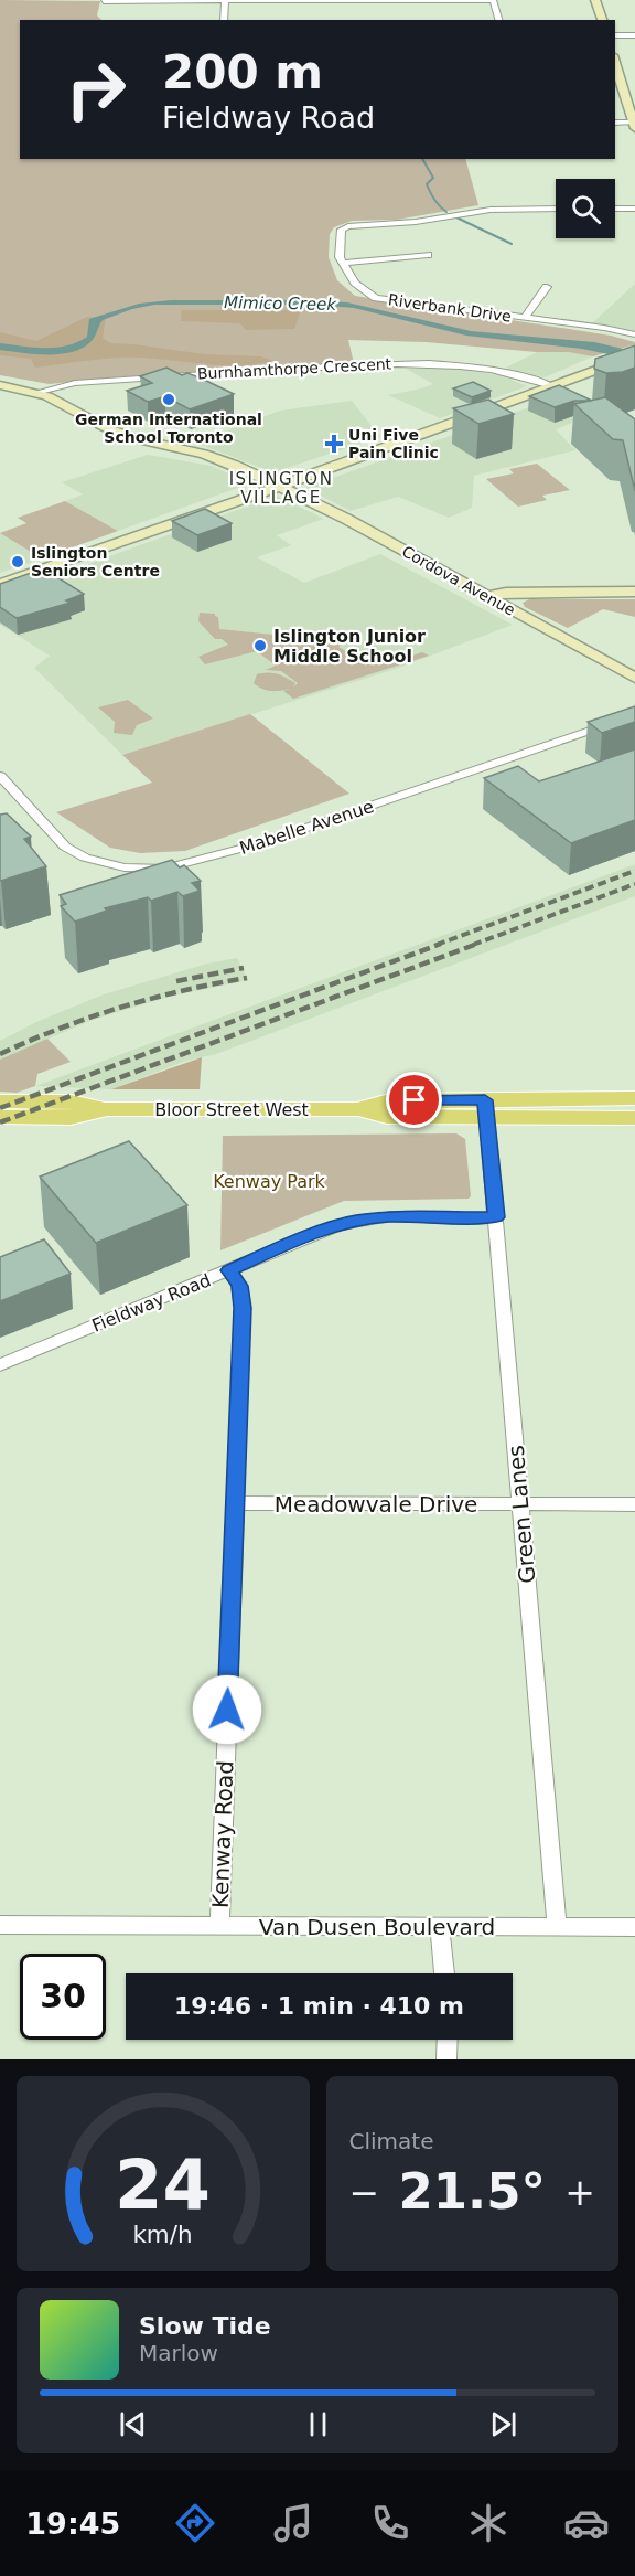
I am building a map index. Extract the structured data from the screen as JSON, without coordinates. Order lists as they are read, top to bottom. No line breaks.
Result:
{"streets":{"main road":["Cordova Avenue","Bloor Street West"],"street":["Riverbank Drive","Burnhamthorpe Crescent","Mabelle Avenue","Fieldway Road","Meadowvale Drive","Green Lanes","Kenway Road","Van Dusen Boulevard"]},"crossings":[["Burnhamthorpe Crescent","Cordova Avenue"],["Bloor Street West","Green Lanes"],["Fieldway Road","Green Lanes"],["Fieldway Road","Kenway Road"],["Meadowvale Drive","Green Lanes"],["Meadowvale Drive","Kenway Road"],["Green Lanes","Van Dusen Boulevard"],["Kenway Road","Van Dusen Boulevard"]],"districts":["ISLINGTON VILLAGE"],"water":["Mimico Creek"],"parks":["Kenway Park"],"places":{"other":["German International School Toronto","Islington Seniors Centre","Islington Junior Middle School"],"health":["Uni Five Pain Clinic"]},"page":{"turn":["200 m","Fieldway Road"],"limit":"30","trip":"19:46 · 1 min · 410 m","tile":"Climate","heat":["−","21.5°","+"],"song":["Slow Tide","Marlow"],"tabs":"19:45","gauge":["24","km/h"]}}
